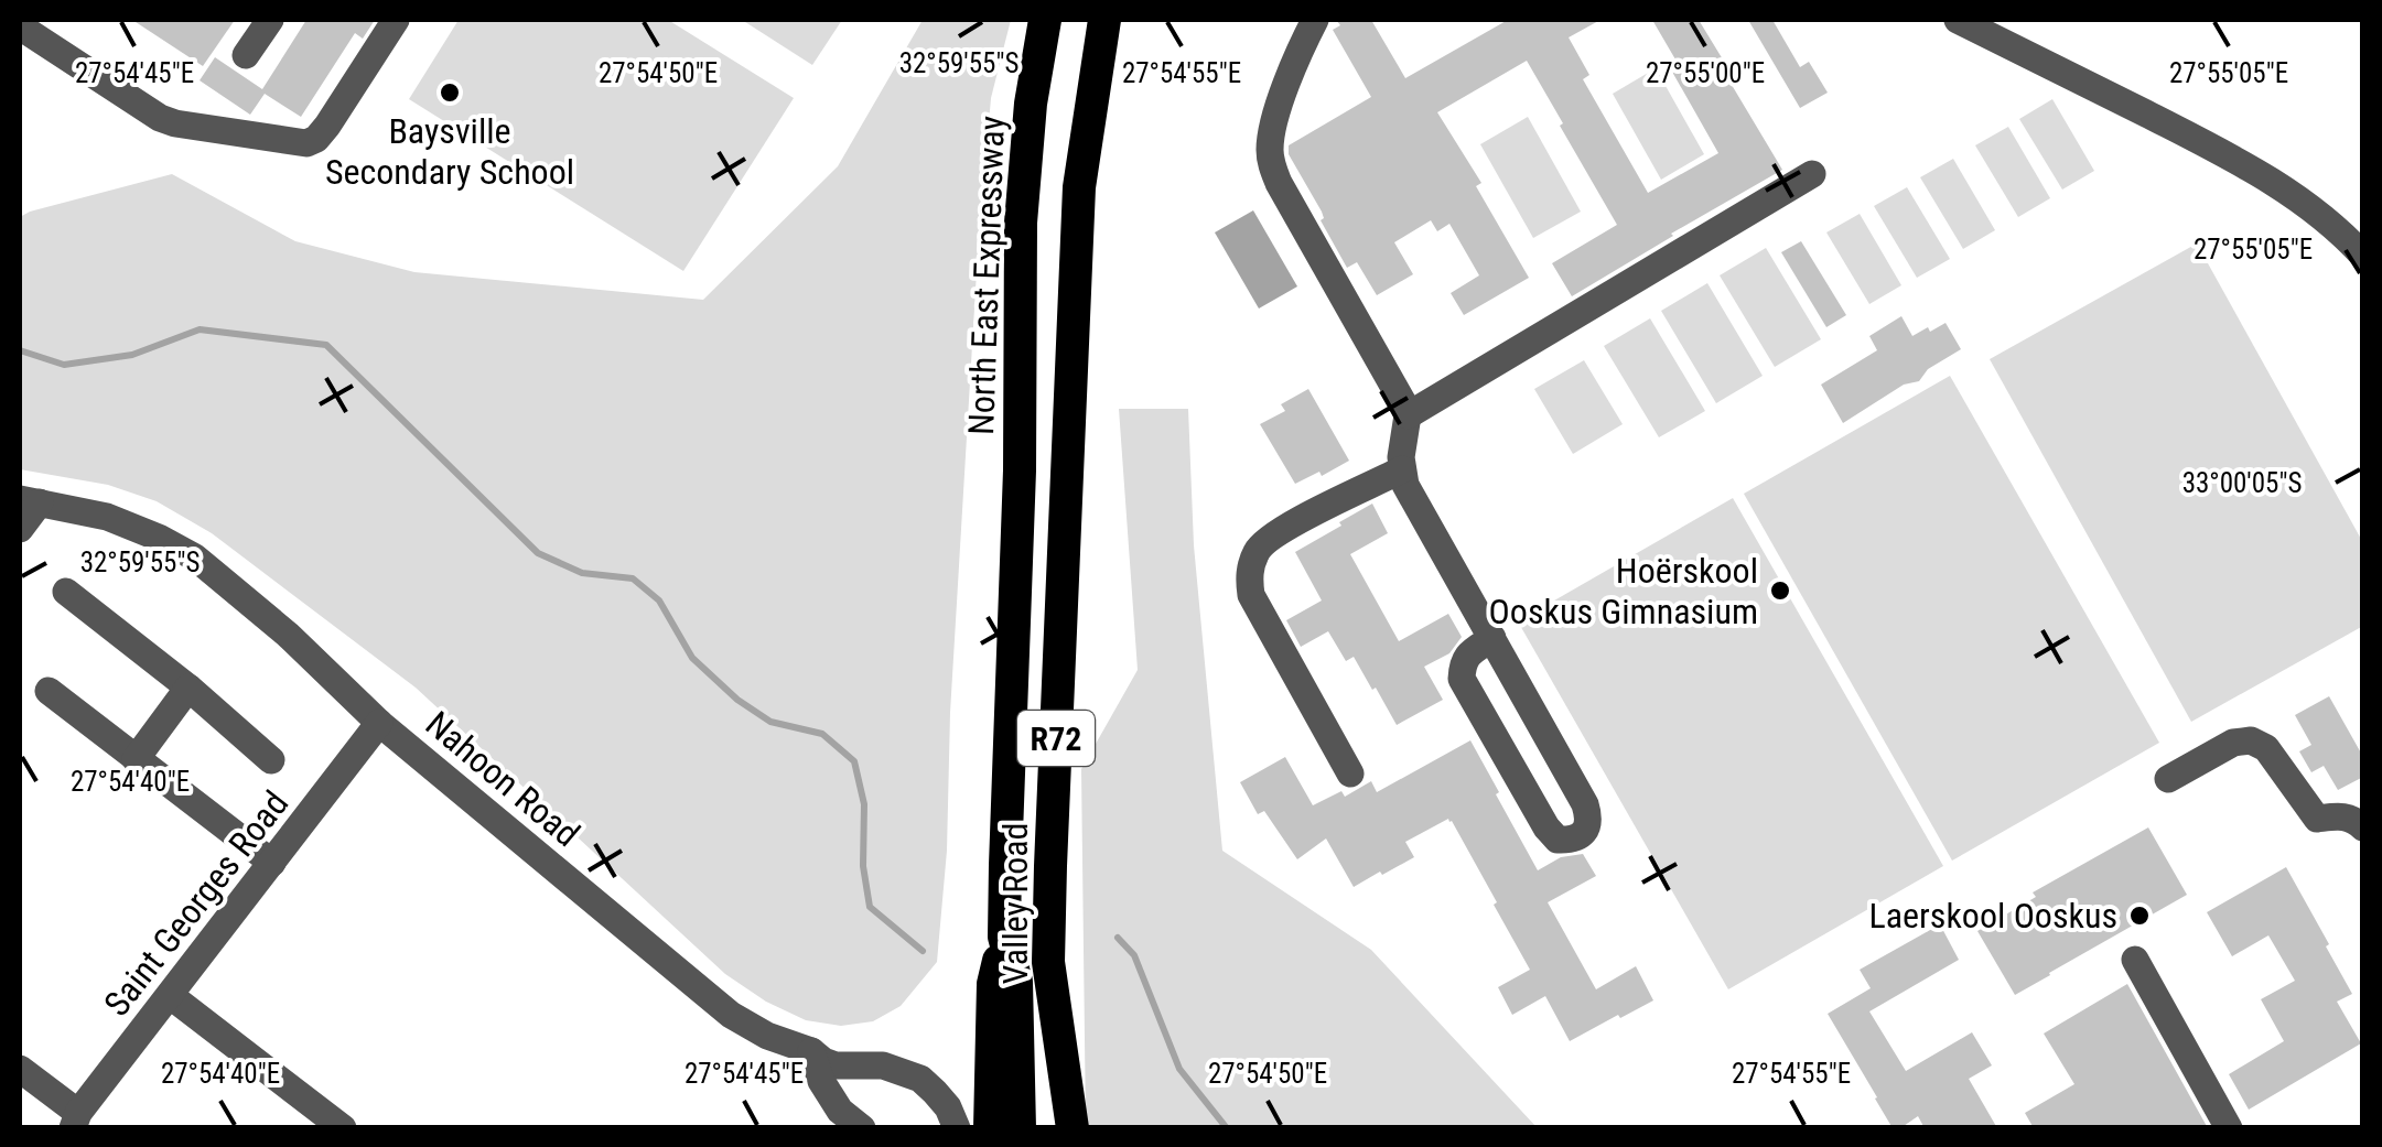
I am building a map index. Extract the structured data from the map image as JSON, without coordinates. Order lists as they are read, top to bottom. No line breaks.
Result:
{"streets":{"highway":["North East Expressway","R72","Valley Road"],"street":["Nahoon Road","Saint Georges Road"]},"crossings":[["North East Expressway","Valley Road"],["Nahoon Road","Saint Georges Road"]],"places":["Baysville Secondary School","Hoërskool Ooskus Gimnasium","Laerskool Ooskus"],"coordinates":["32°59'55\"S","27°54'45\"E","27°54'50\"E","27°54'55\"E","27°55'00\"E","27°55'05\"E","33°00'05\"S","27°54'40\"E"]}
